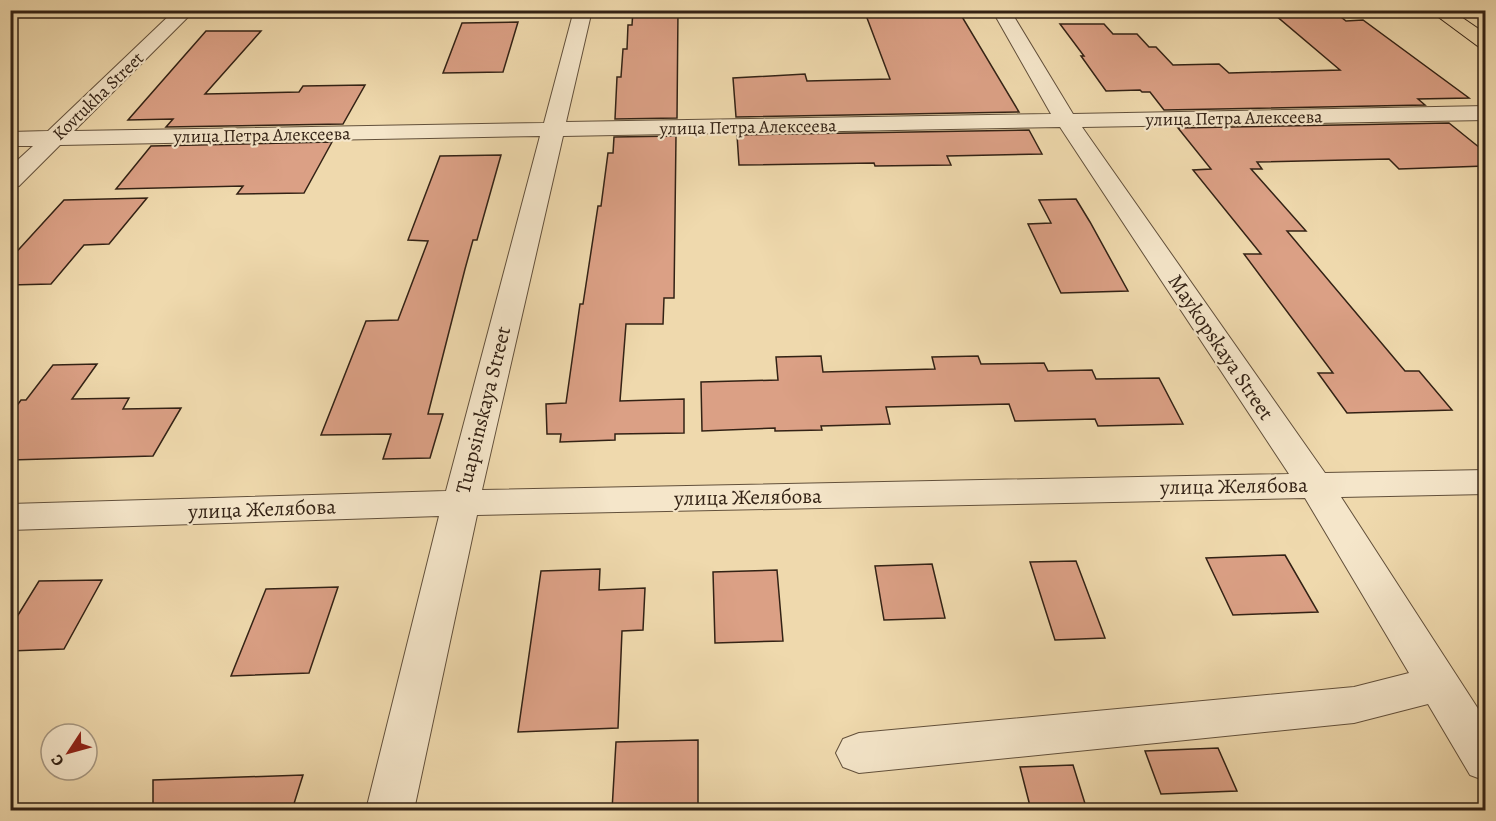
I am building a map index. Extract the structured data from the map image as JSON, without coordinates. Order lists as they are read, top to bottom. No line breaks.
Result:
{"streets":{"street":["Kovtukha Street","улица Петра Алексеева","Maykopskaya Street","Tuapsinskaya Street","улица Желябова"]},"crossings":[["Kovtukha Street","улица Петра Алексеева"],["улица Петра Алексеева","Maykopskaya Street"],["улица Петра Алексеева","Tuapsinskaya Street"],["Maykopskaya Street","улица Желябова"],["Tuapsinskaya Street","улица Желябова"]],"north":"bottom left"}
